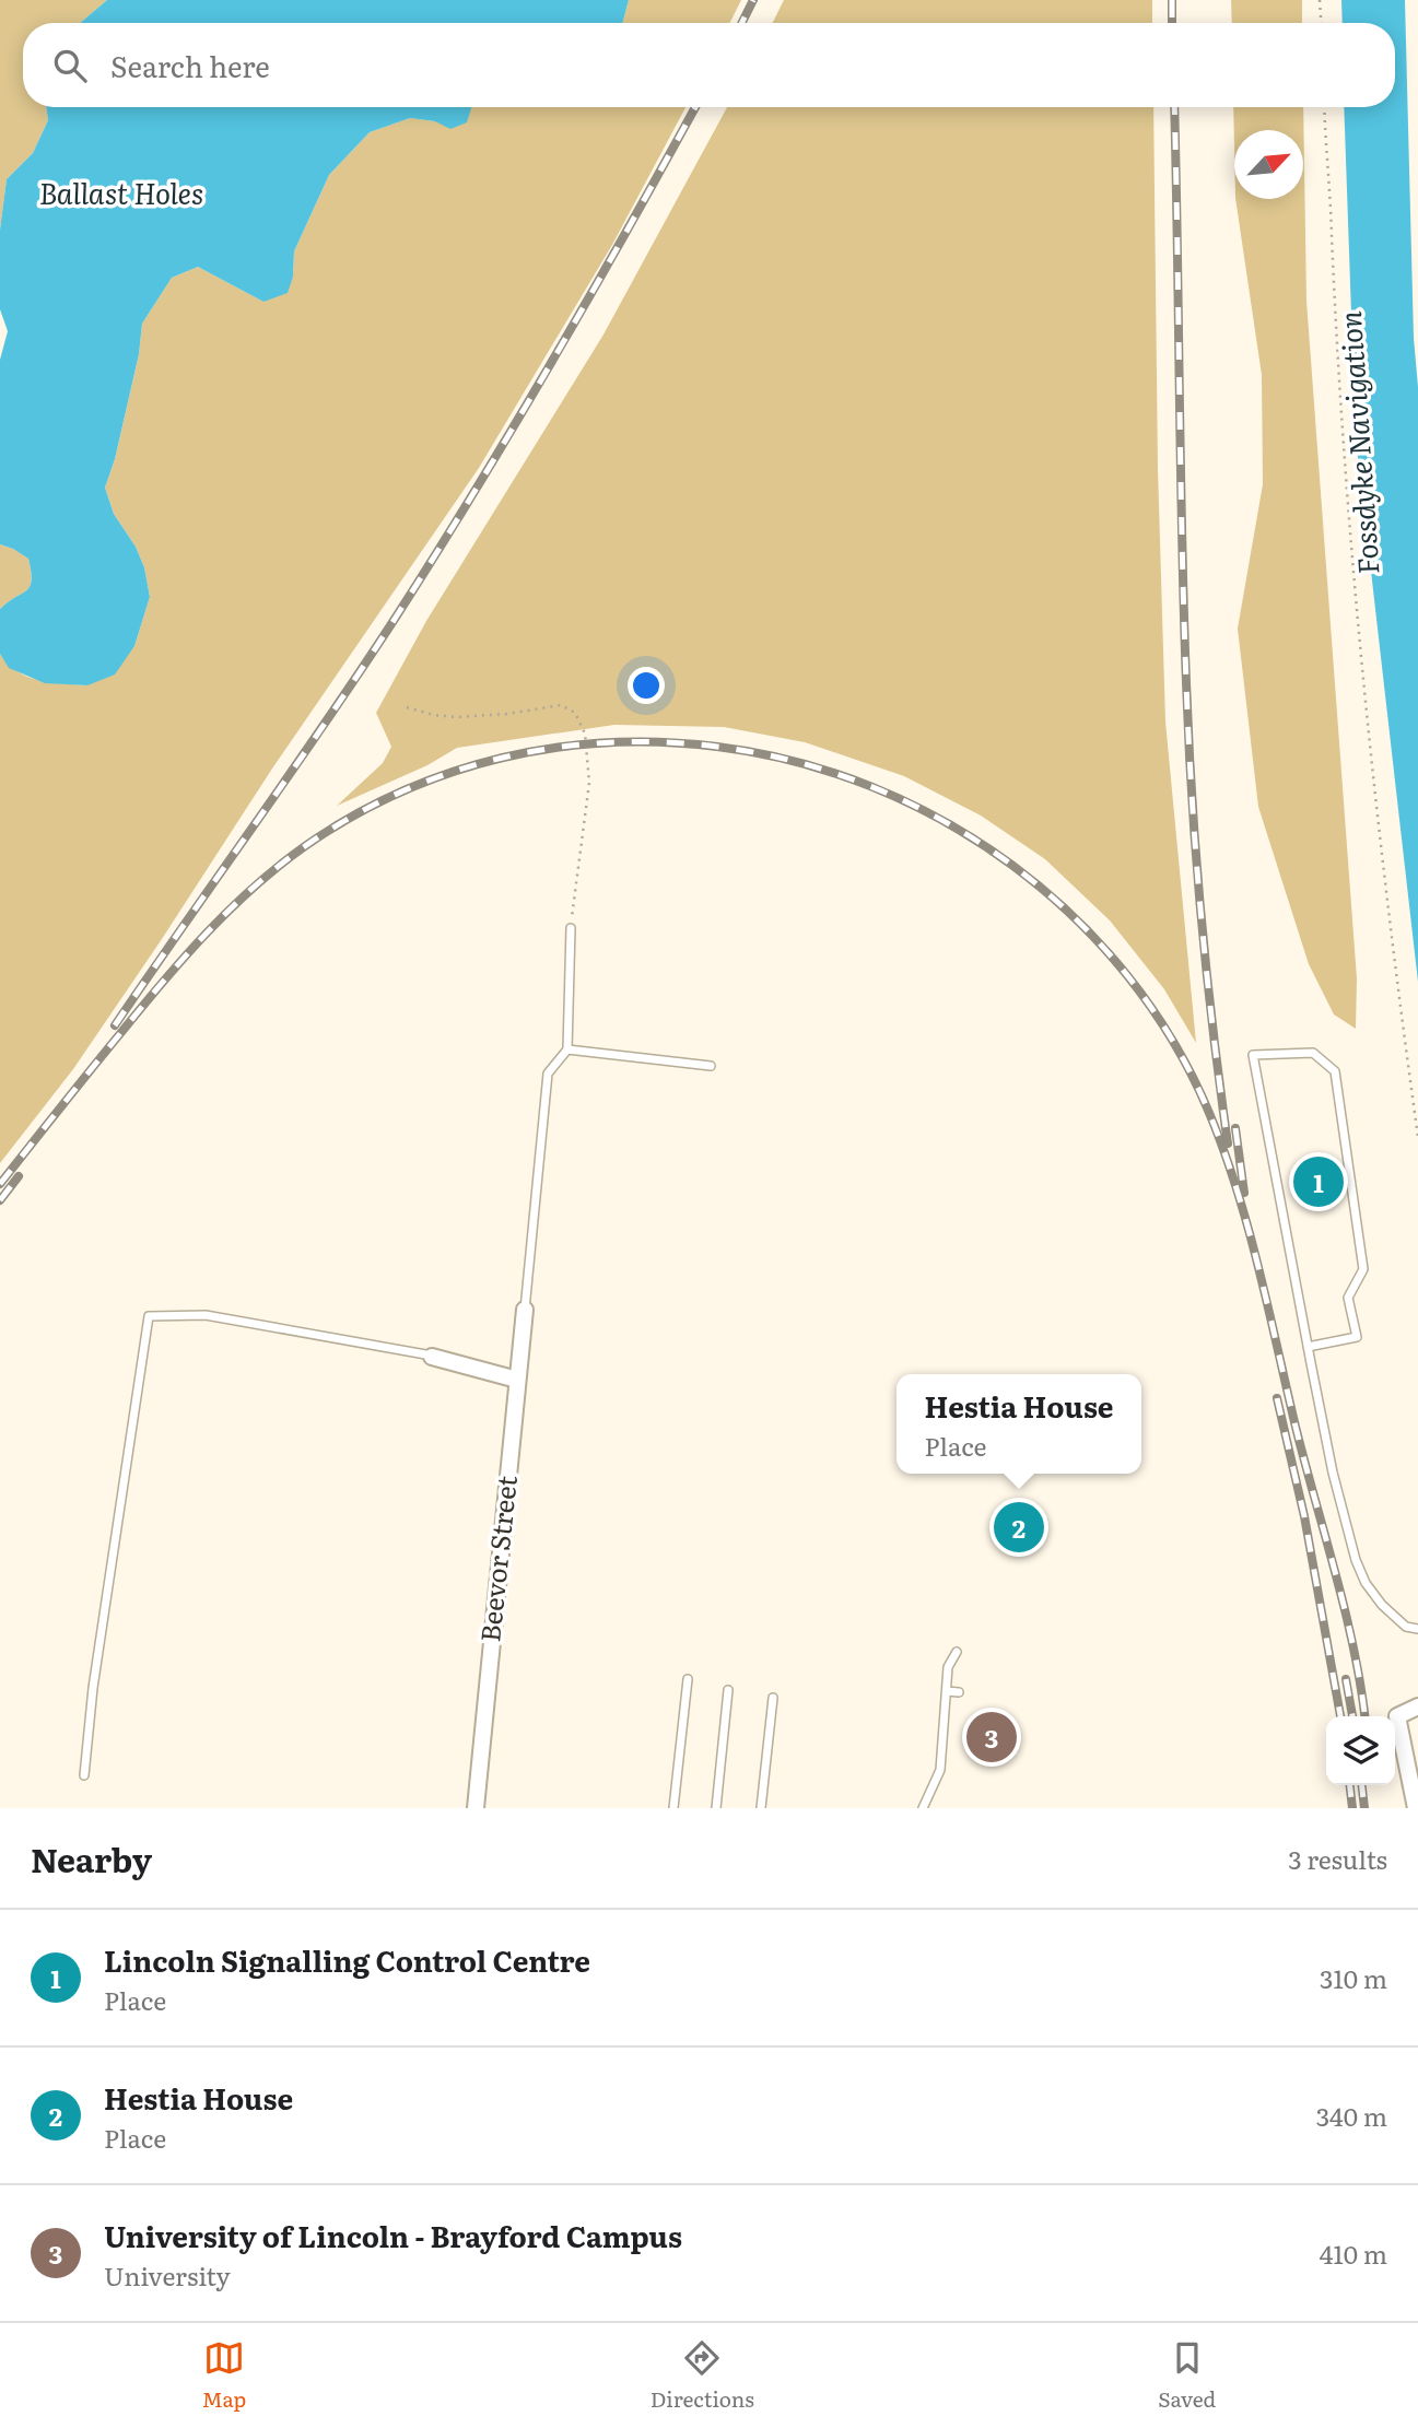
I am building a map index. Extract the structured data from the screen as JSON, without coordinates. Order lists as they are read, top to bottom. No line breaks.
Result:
{"streets":{"street":["Beevor Street"]},"water":["Ballast Holes","Fossdyke Navigation"],"north":"top right","page":{"search":"Search here","pins":["1","2","3"],"popup":["Hestia House","Place"],"heading":["Nearby","3 results"],"list":[{"mark":"1","name":"Lincoln Signalling Control Centre","note":"Place","value":"310 m"},{"mark":"2","name":"Hestia House","note":"Place","value":"340 m"},{"mark":"3","name":"University of Lincoln - Brayford Campus","note":"University","value":"410 m"}],"nav":["Map","Directions","Saved"]}}
